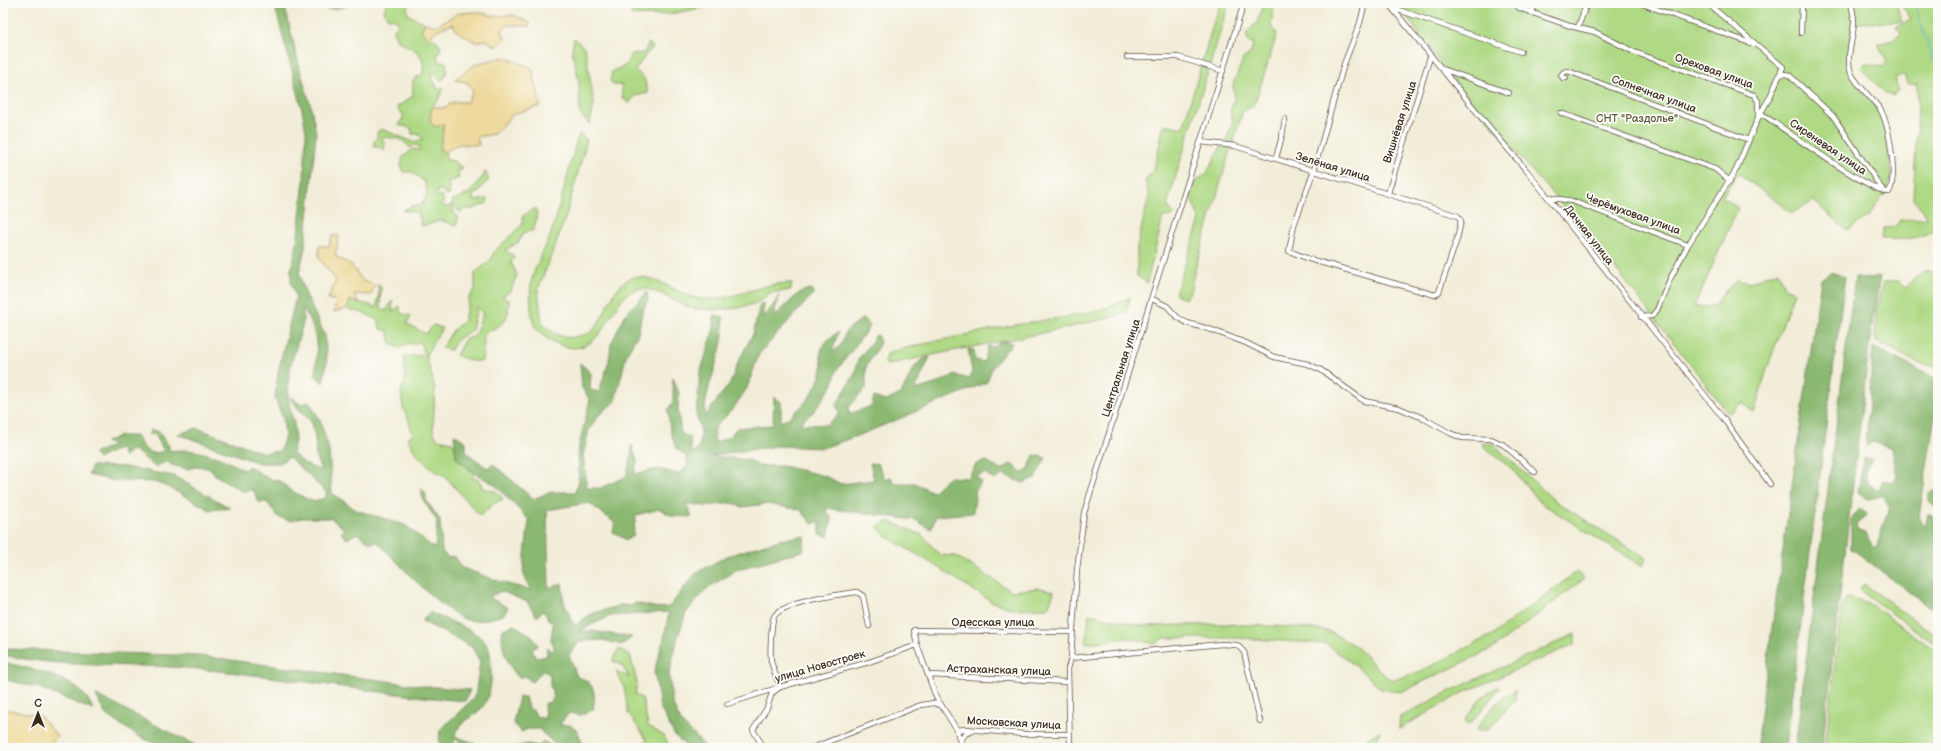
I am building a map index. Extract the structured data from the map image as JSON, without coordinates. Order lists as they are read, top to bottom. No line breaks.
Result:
{"streets":{"street":["Ореховая улица","Солнечная улица","Вишнёвая улица","Сиреневая улица","Зелёная улица","Черёмуховая улица","Дачная улица","Центральная улица","Одесская улица","улица Новостроек","Астраханская улица","Московская улица"]},"crossings":[["Ореховая улица","Солнечная улица"],["Ореховая улица","Сиреневая улица"],["Ореховая улица","Черёмуховая улица"],["Ореховая улица","Дачная улица"],["Вишнёвая улица","Зелёная улица"],["Вишнёвая улица","Дачная улица"],["Зелёная улица","Центральная улица"],["Черёмуховая улица","Дачная улица"],["Центральная улица","Одесская улица"],["Центральная улица","Астраханская улица"],["Центральная улица","Московская улица"],["Одесская улица","улица Новостроек"]],"parks":["СНТ \"Раздолье\""],"north":"top"}
